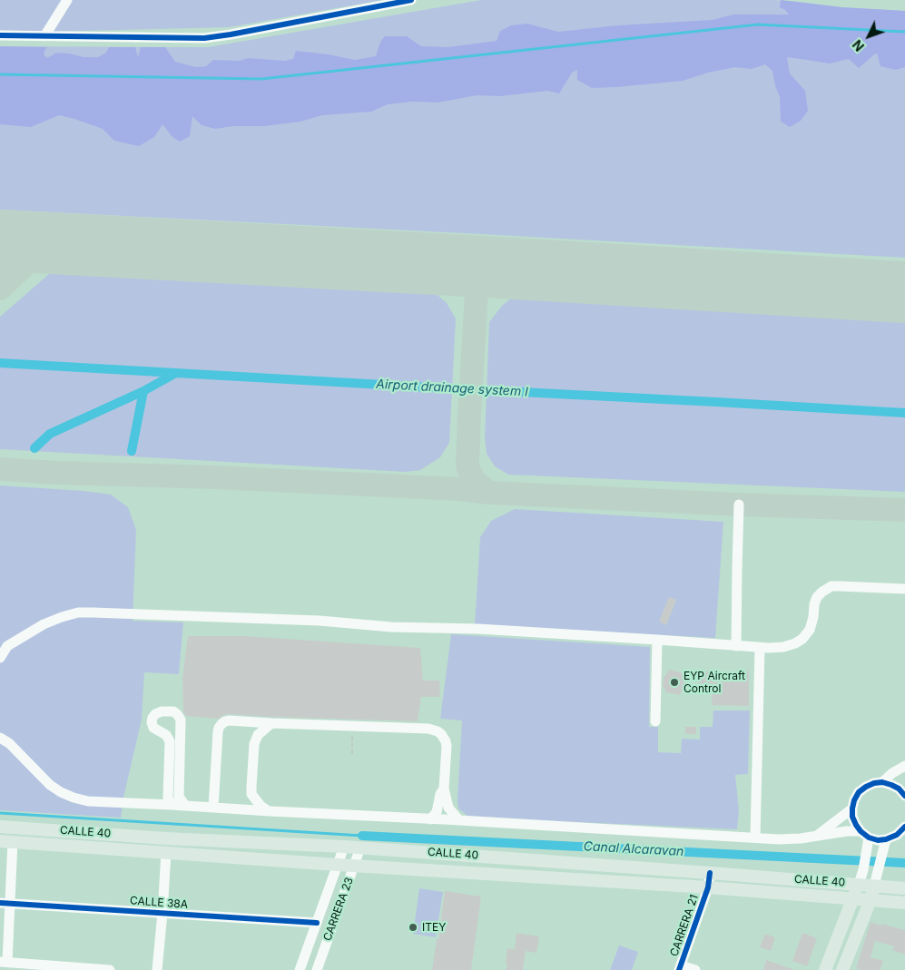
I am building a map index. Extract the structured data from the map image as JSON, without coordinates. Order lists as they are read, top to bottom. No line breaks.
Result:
{"streets":{"main road":["CALLE 40"],"street":["CALLE 38A","CARRERA 23","CARRERA 21"]},"crossings":[["CALLE 40","CARRERA 23"],["CALLE 40","CARRERA 21"],["CALLE 38A","CARRERA 23"]],"water":["Airport drainage system I","Canal Alcaravan"],"places":["EYP Aircraft Control","ITEY"],"north":"bottom left"}
